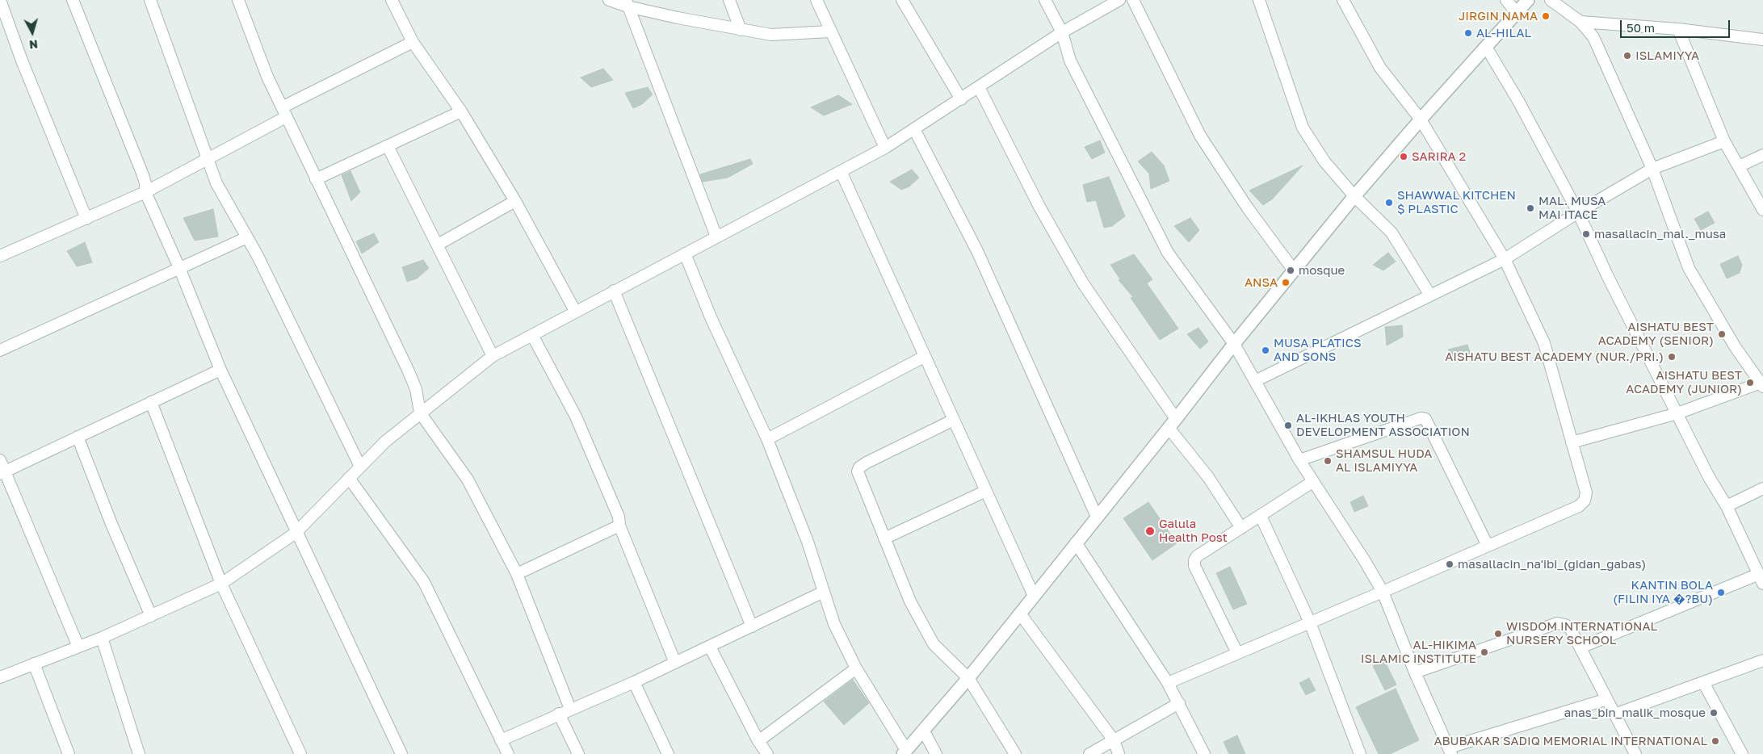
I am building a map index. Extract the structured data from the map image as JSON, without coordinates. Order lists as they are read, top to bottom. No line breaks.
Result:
{"places":["JIRGIN NAMA","AL-HILAL","ISLAMIYYA","SARIRA 2","SHAWWAL KITCHEN $ PLASTIC","MAL. MUSA MAI ITACE","masallacin_mal._musa","mosque","ANSA","AISHATU BEST ACADEMY (SENIOR)","MUSA PLATICS AND SONS","AISHATU BEST ACADEMY (NUR./PRI.)","AISHATU BEST ACADEMY (JUNIOR)","AL-IKHLAS YOUTH DEVELOPMENT ASSOCIATION","SHAMSUL HUDA AL ISLAMIYYA","Galula Health Post","masallacin_na'ibi_(gidan_gabas)","KANTIN BOLA (FILIN IYA �?BU)","WISDOM INTERNATIONAL NURSERY SCHOOL","AL-HIKIMA ISLAMIC INSTITUTE","anas_bin_malik_mosque","ABUBAKAR SADIQ MEMORIAL INTERNATIONAL"],"scale_bar":"50 m","north":"bottom"}
